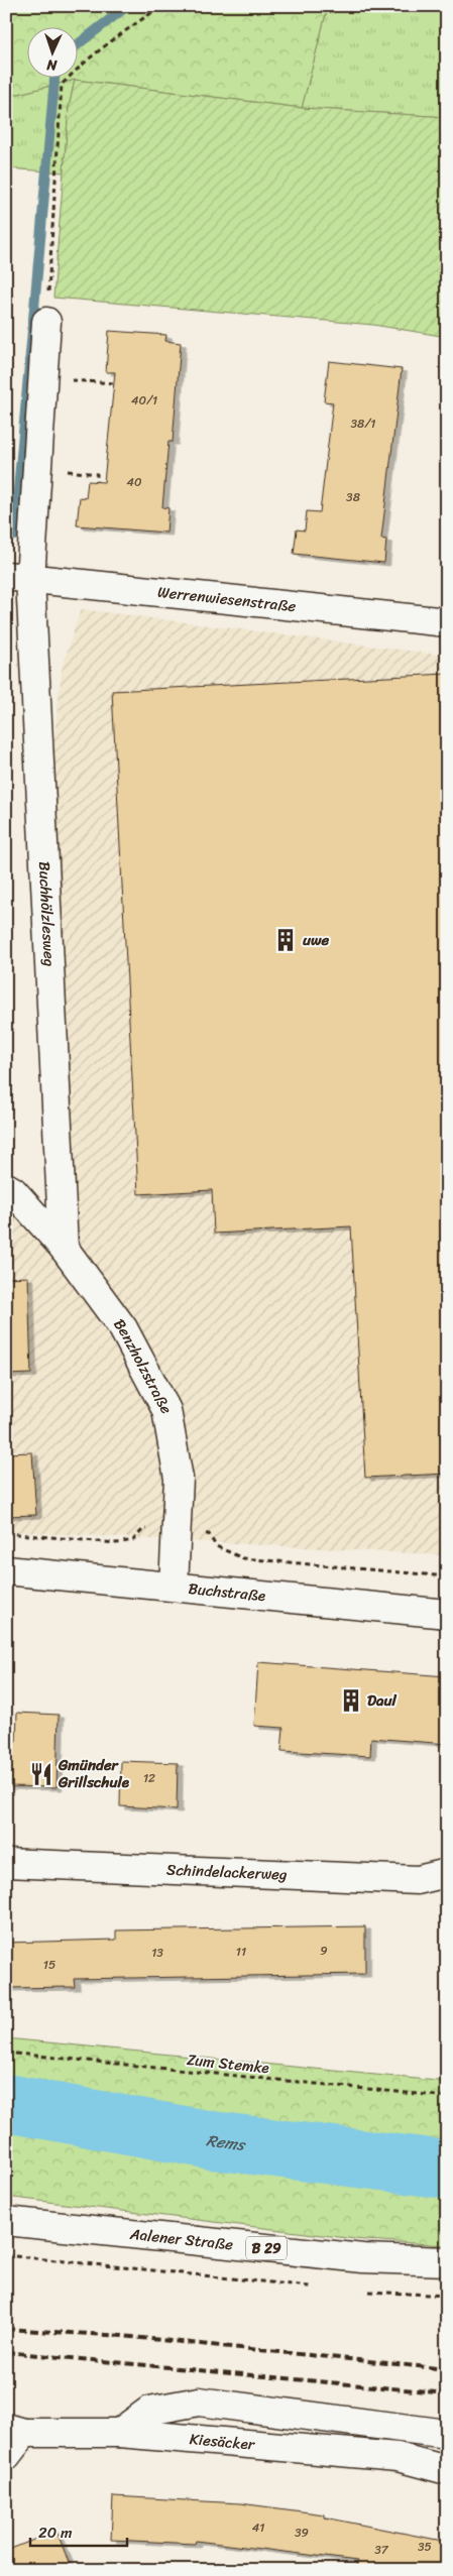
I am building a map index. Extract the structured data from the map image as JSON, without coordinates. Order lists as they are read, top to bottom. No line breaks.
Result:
{"streets":{"street":["Werrenwiesenstraße","Buchhölzlesweg","Benzholzstraße","Buchstraße","Schindelackerweg","Aalener Straße","B 29","Kiesäcker"],"path":["Zum Stemke"]},"crossings":[["Werrenwiesenstraße","Buchhölzlesweg"],["Buchhölzlesweg","Benzholzstraße"],["Benzholzstraße","Buchstraße"]],"water":["Rems"],"places":{"building":["uwe","Daul"],"restaurant":["Gmünder Grillschule"]},"house_numbers":["40/1","38/1","40","38","12","9","11","13","15","41","39","35","37"],"scale_bar":"20 m","north":"bottom"}
